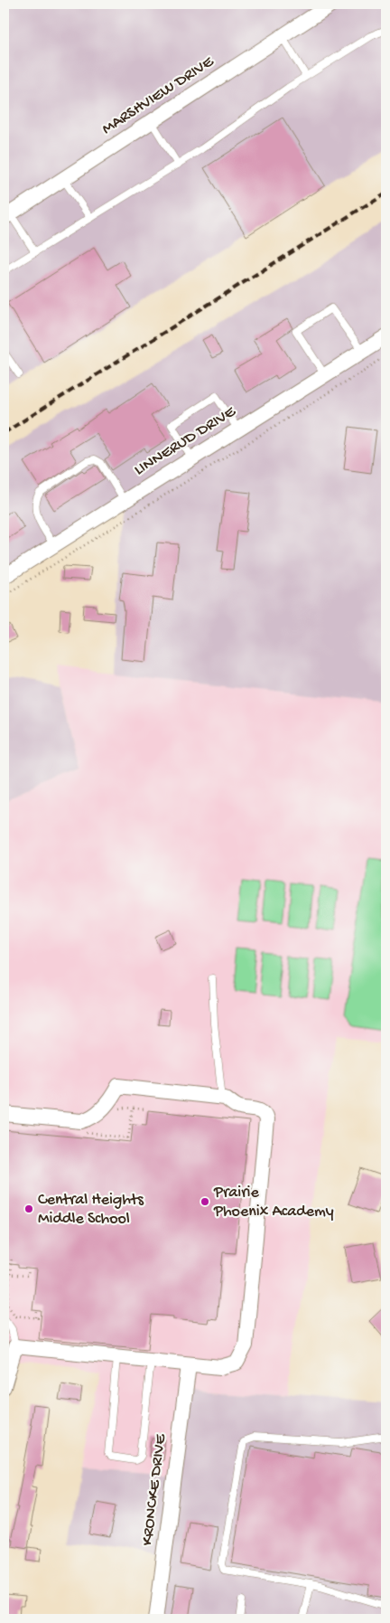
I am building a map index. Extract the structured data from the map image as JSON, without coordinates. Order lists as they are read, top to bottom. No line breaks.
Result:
{"streets":{"street":["MARSHVIEW DRIVE","LINNERUD DRIVE","KRONCKE DRIVE"]},"places":["Prairie Phoenix Academy","Central Heights Middle School"]}
